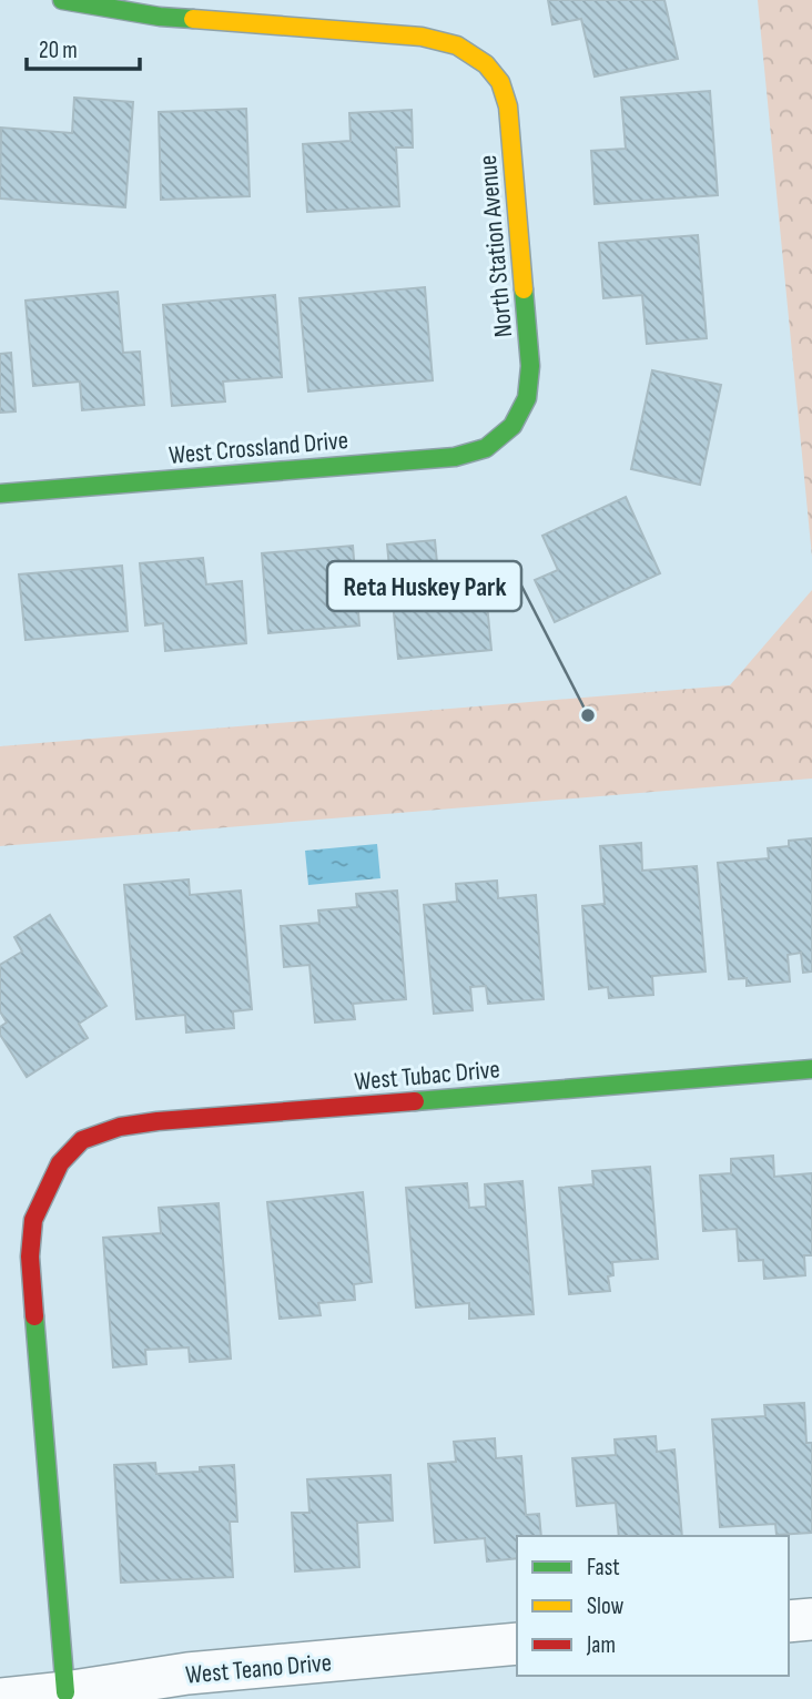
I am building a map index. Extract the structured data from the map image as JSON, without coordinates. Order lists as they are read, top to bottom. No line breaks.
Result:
{"streets":{"street":["North Station Avenue","West Crossland Drive","West Tubac Drive","West Teano Drive"]},"crossings":[["North Station Avenue","West Crossland Drive"],["West Tubac Drive","West Teano Drive"]],"places":["Reta Huskey Park"],"legend":["Fast","Slow","Jam"],"scale_bar":"20 m"}
